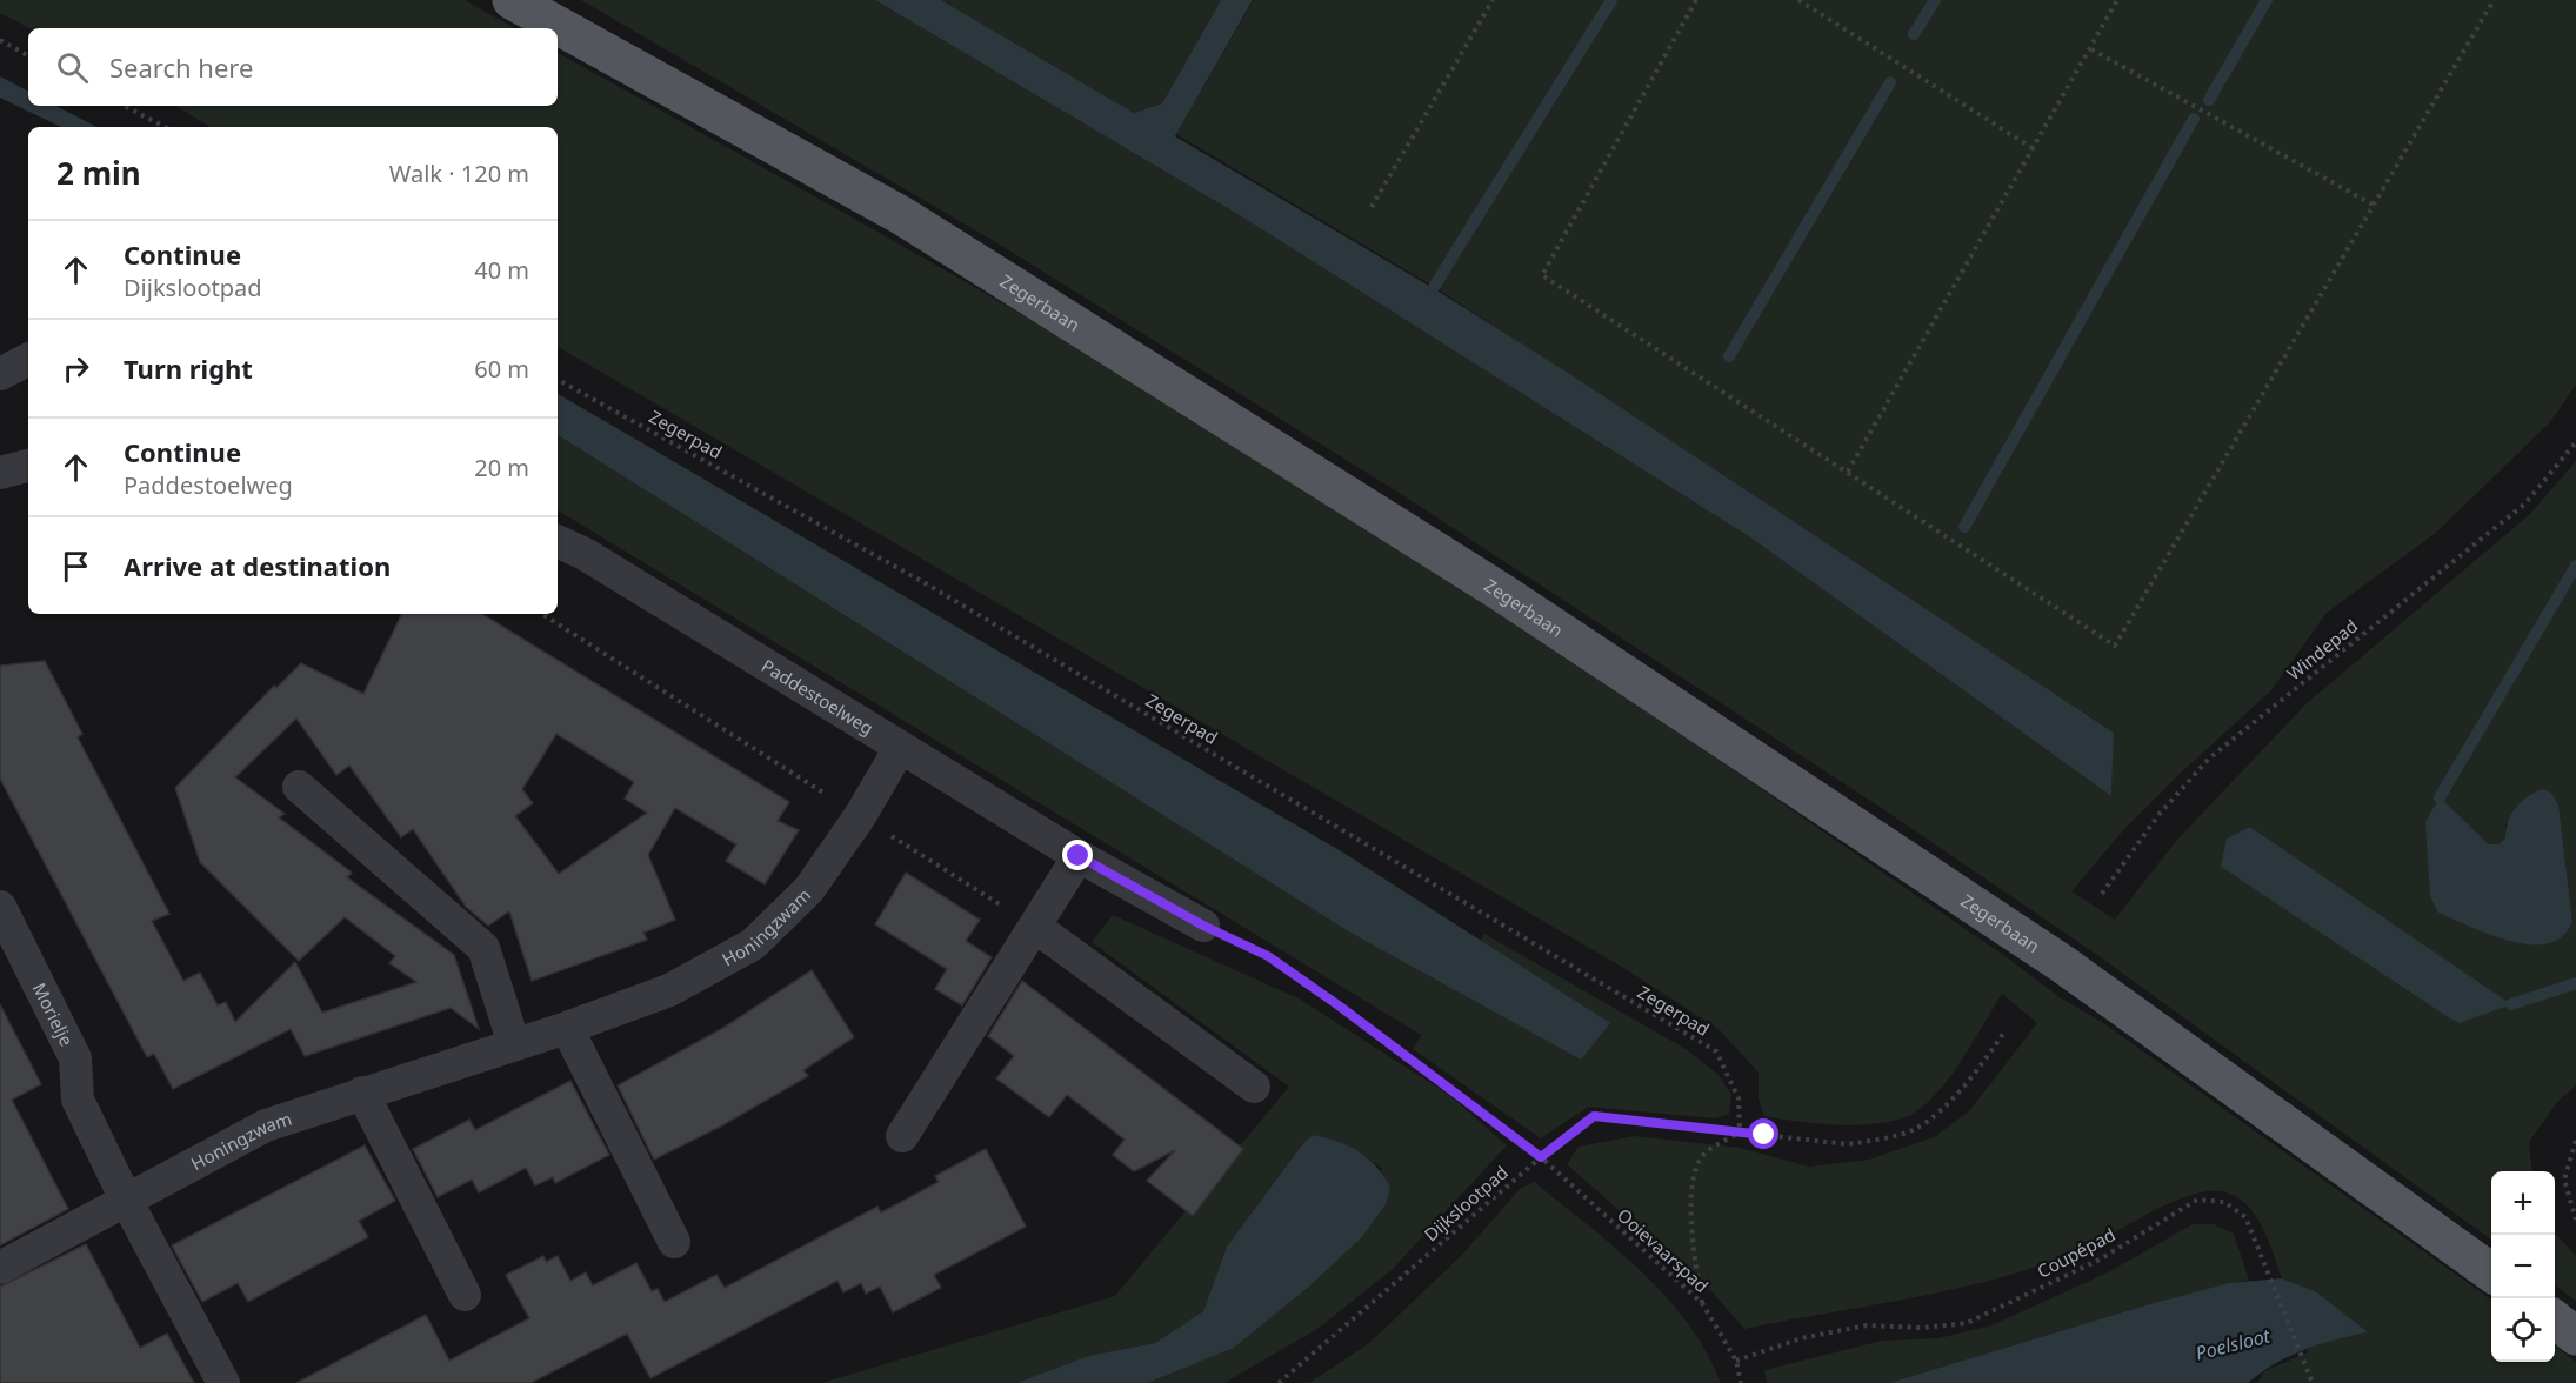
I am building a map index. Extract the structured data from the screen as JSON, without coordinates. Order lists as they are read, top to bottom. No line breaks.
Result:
{"streets":{"main road":["Zegerbaan"],"street":["Paddestoelweg","Honingzwam","Morielje"],"path":["Zegerpad","Windepad","Dijkslootpad","Ooievaarspad","Coupépad"]},"crossings":[["Zegerpad","Dijkslootpad"],["Paddestoelweg","Honingzwam"],["Paddestoelweg","Ooievaarspad"],["Honingzwam","Morielje"],["Dijkslootpad","Ooievaarspad"],["Ooievaarspad","Coupépad"]],"water":["Poelsloot"],"page":{"search":"Search here","heading":["2 min","Walk · 120 m"],"list":[["Continue","Dijkslootpad","40 m"],["Turn right","60 m"],["Continue","Paddestoelweg","20 m"],"Arrive at destination"],"map_buttons":["+","−"]}}
